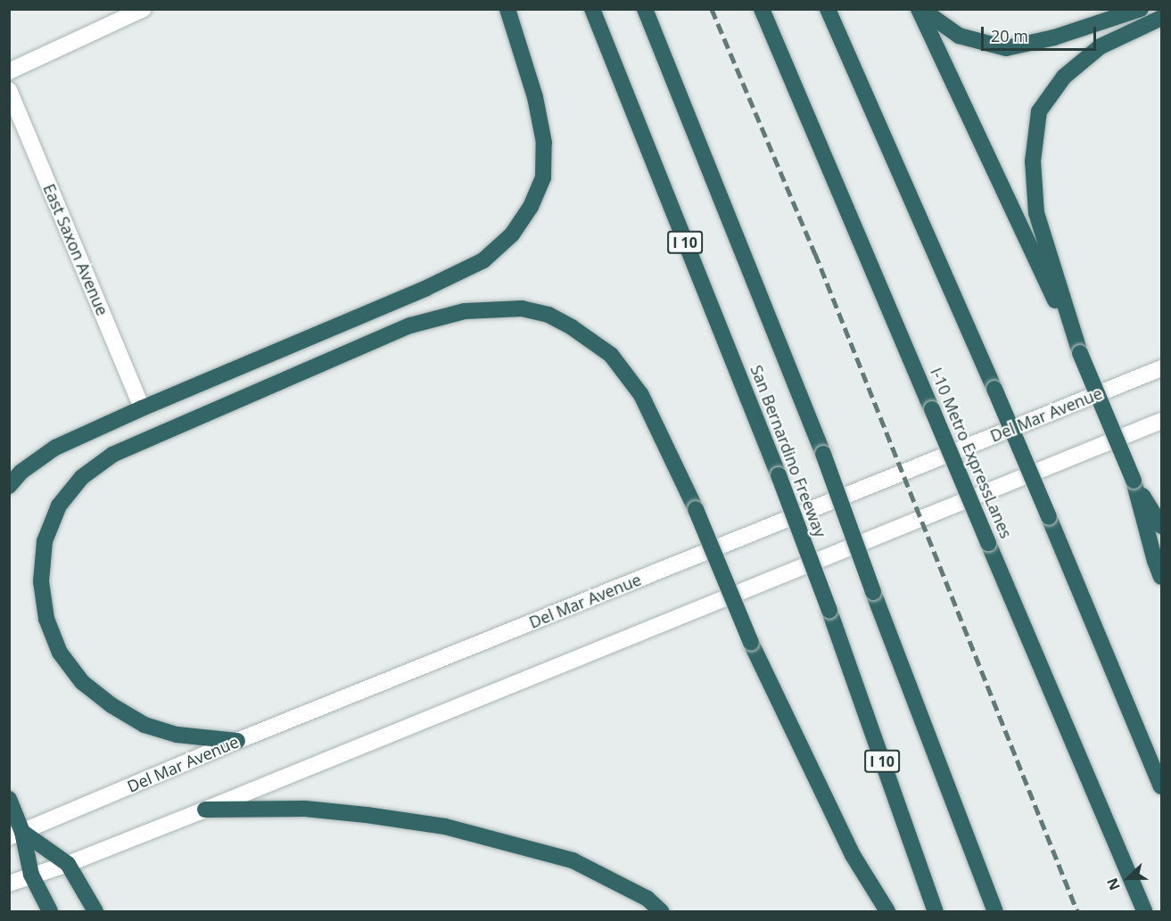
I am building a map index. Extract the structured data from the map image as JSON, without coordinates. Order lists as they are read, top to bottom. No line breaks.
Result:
{"streets":{"highway":["I 10","San Bernardino Freeway","I-10 Metro ExpressLanes"],"main road":["East Saxon Avenue","Del Mar Avenue"]},"scale_bar":"20 m","north":"left"}
